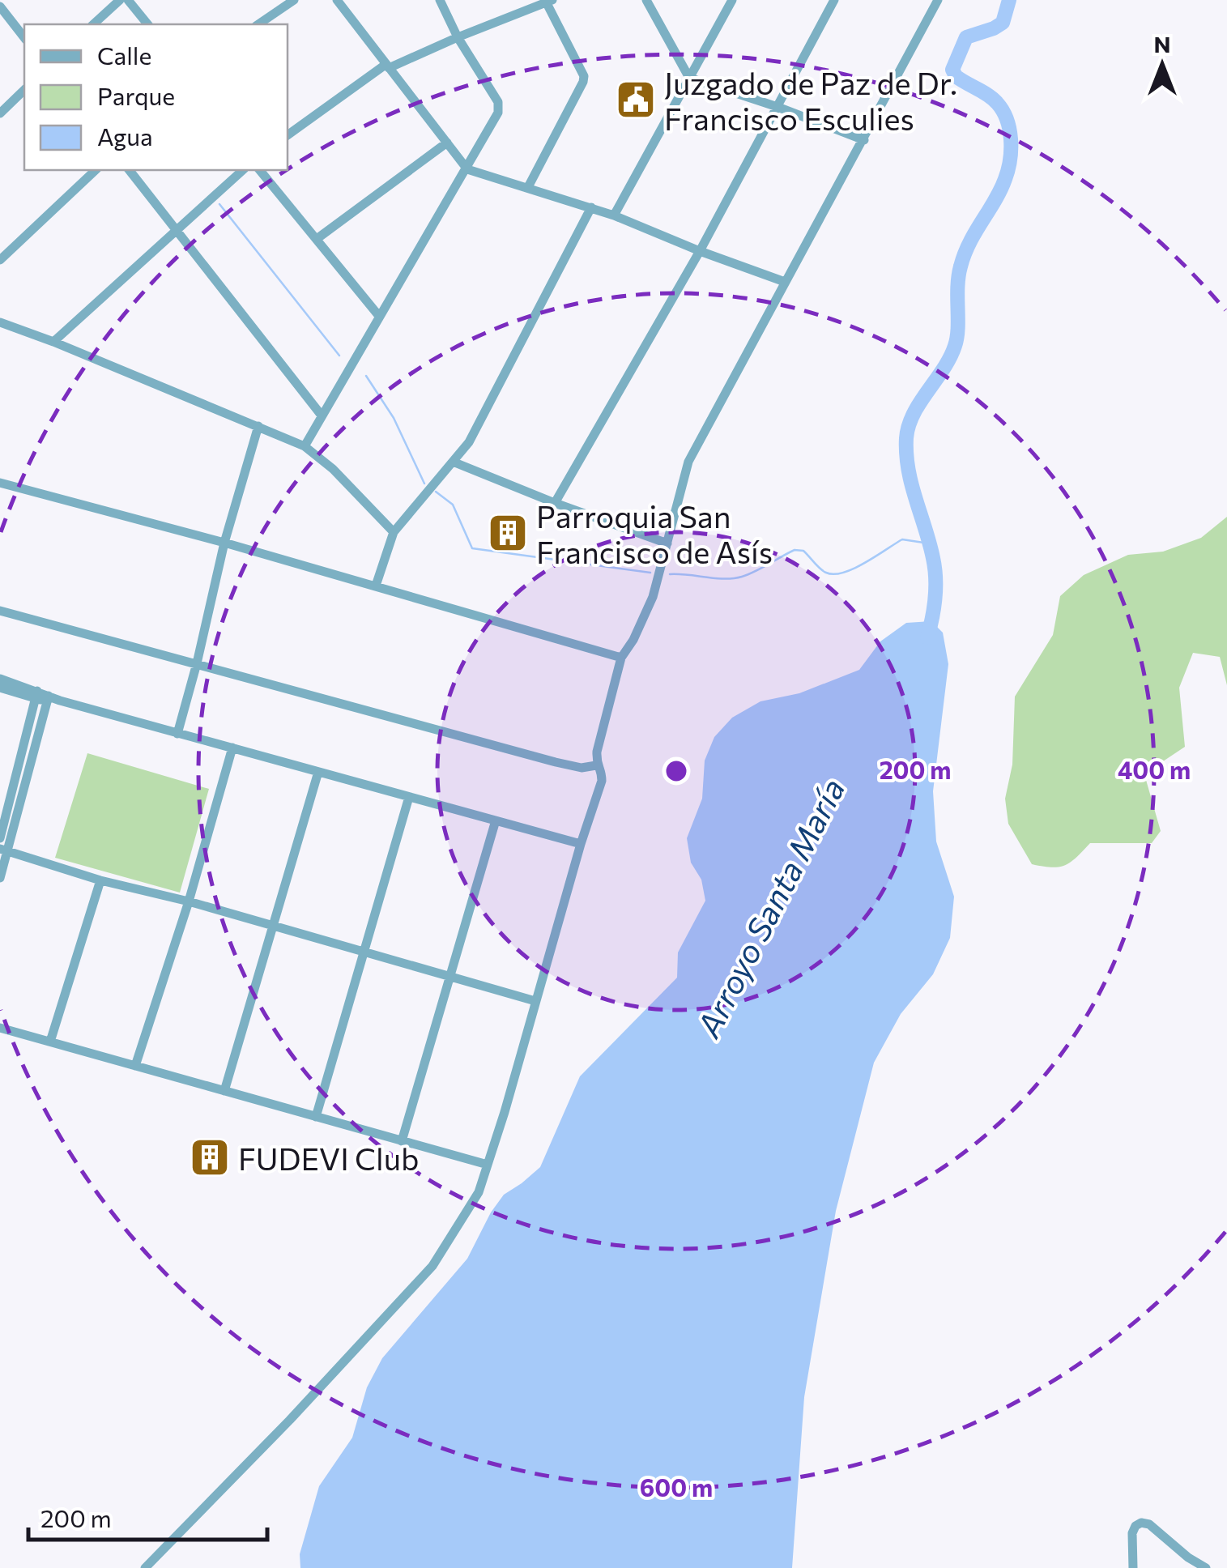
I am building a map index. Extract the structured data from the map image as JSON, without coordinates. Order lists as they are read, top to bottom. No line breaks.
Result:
{"water":["Arroyo Santa María"],"places":{"public building":["Juzgado de Paz de Dr. Francisco Esculies"],"building":["Parroquia San Francisco de Asís","FUDEVI Club"]},"legend":["Calle","Parque","Agua"],"scale_bar":"200 m","north":"top","rings":["200 m","400 m","600 m"]}
